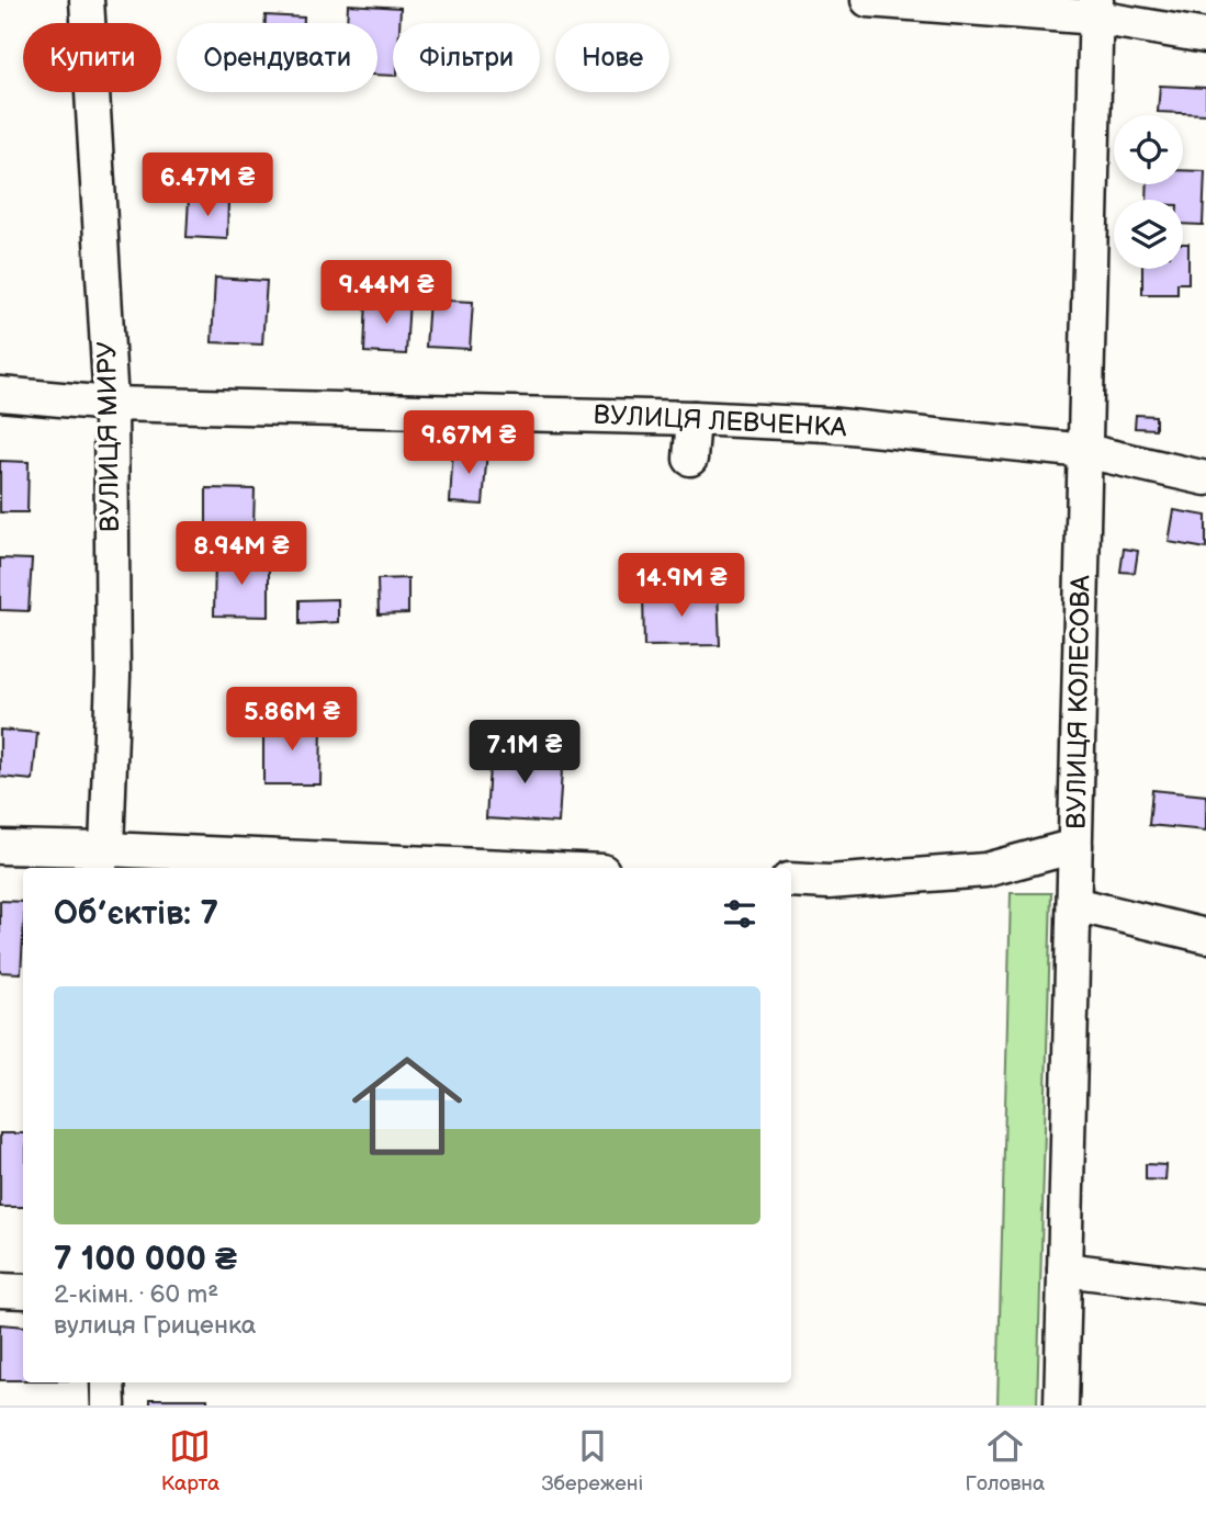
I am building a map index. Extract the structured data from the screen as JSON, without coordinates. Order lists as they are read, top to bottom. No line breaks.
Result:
{"streets":{"street":["ВУЛИЦЯ ЛЕВЧЕНКА","ВУЛИЦЯ МИРУ","ВУЛИЦЯ КОЛЕСОВА"]},"crossings":[["ВУЛИЦЯ ЛЕВЧЕНКА","ВУЛИЦЯ МИРУ"],["ВУЛИЦЯ ЛЕВЧЕНКА","ВУЛИЦЯ КОЛЕСОВА"]],"page":{"chip":["Купити","Орендувати","Фільтри","Нове"],"price":["6.47M ₴","9.44M ₴","9.67M ₴","8.94M ₴","14.9M ₴","5.86M ₴","7.1M ₴"],"heading":"Об’єктів: 7","list":[{"name":"7 100 000 ₴","note":"2-кімн. · 60 m² · вулиця Гриценка"}],"tabs":["Карта","Збережені","Головна"]}}
